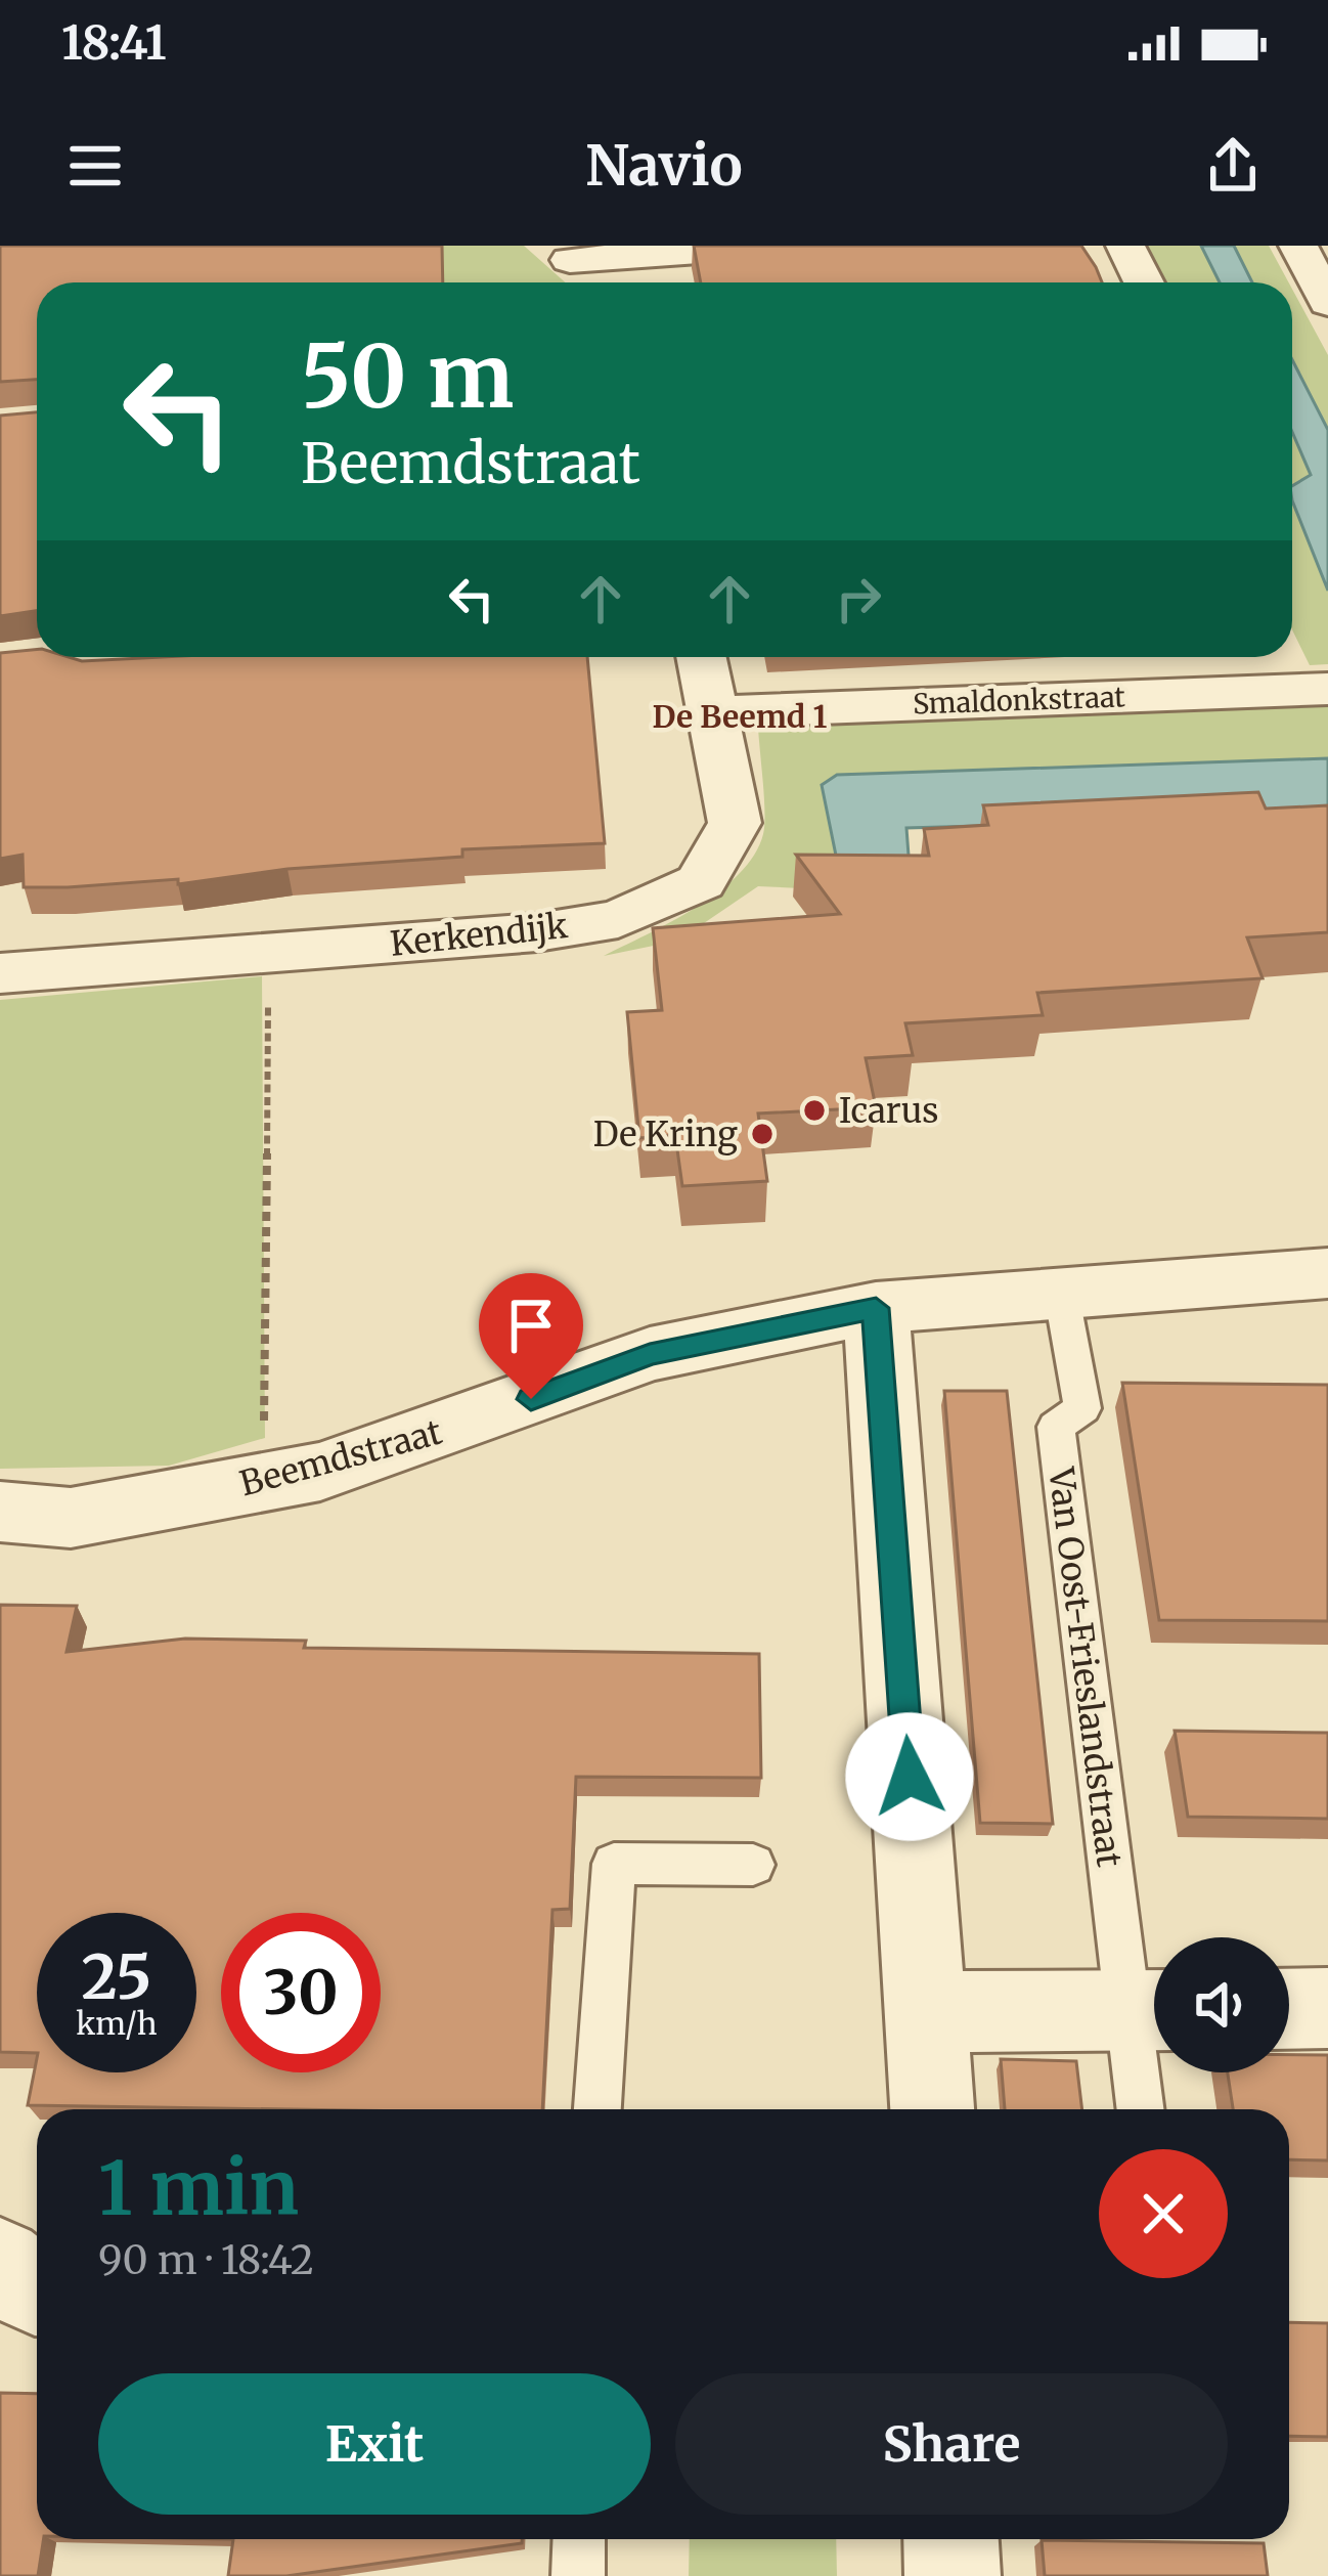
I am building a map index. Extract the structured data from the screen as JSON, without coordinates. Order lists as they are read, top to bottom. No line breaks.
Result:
{"streets":{"street":["Smaldonkstraat","Kerkendijk","Beemdstraat"],"lane":["Van Oost-Frieslandstraat"]},"crossings":[["Smaldonkstraat","Kerkendijk"],["Beemdstraat","Van Oost-Frieslandstraat"]],"districts":["De Beemd 1"],"places":["Icarus","De Kring"],"page":{"status":"18:41","header":"Navio","turn":["50 m","Beemdstraat"],"speed":"25 km/h","limit":"30","heading":["1 min","90 m · 18:42"],"buttons":["Exit","Share"]}}
